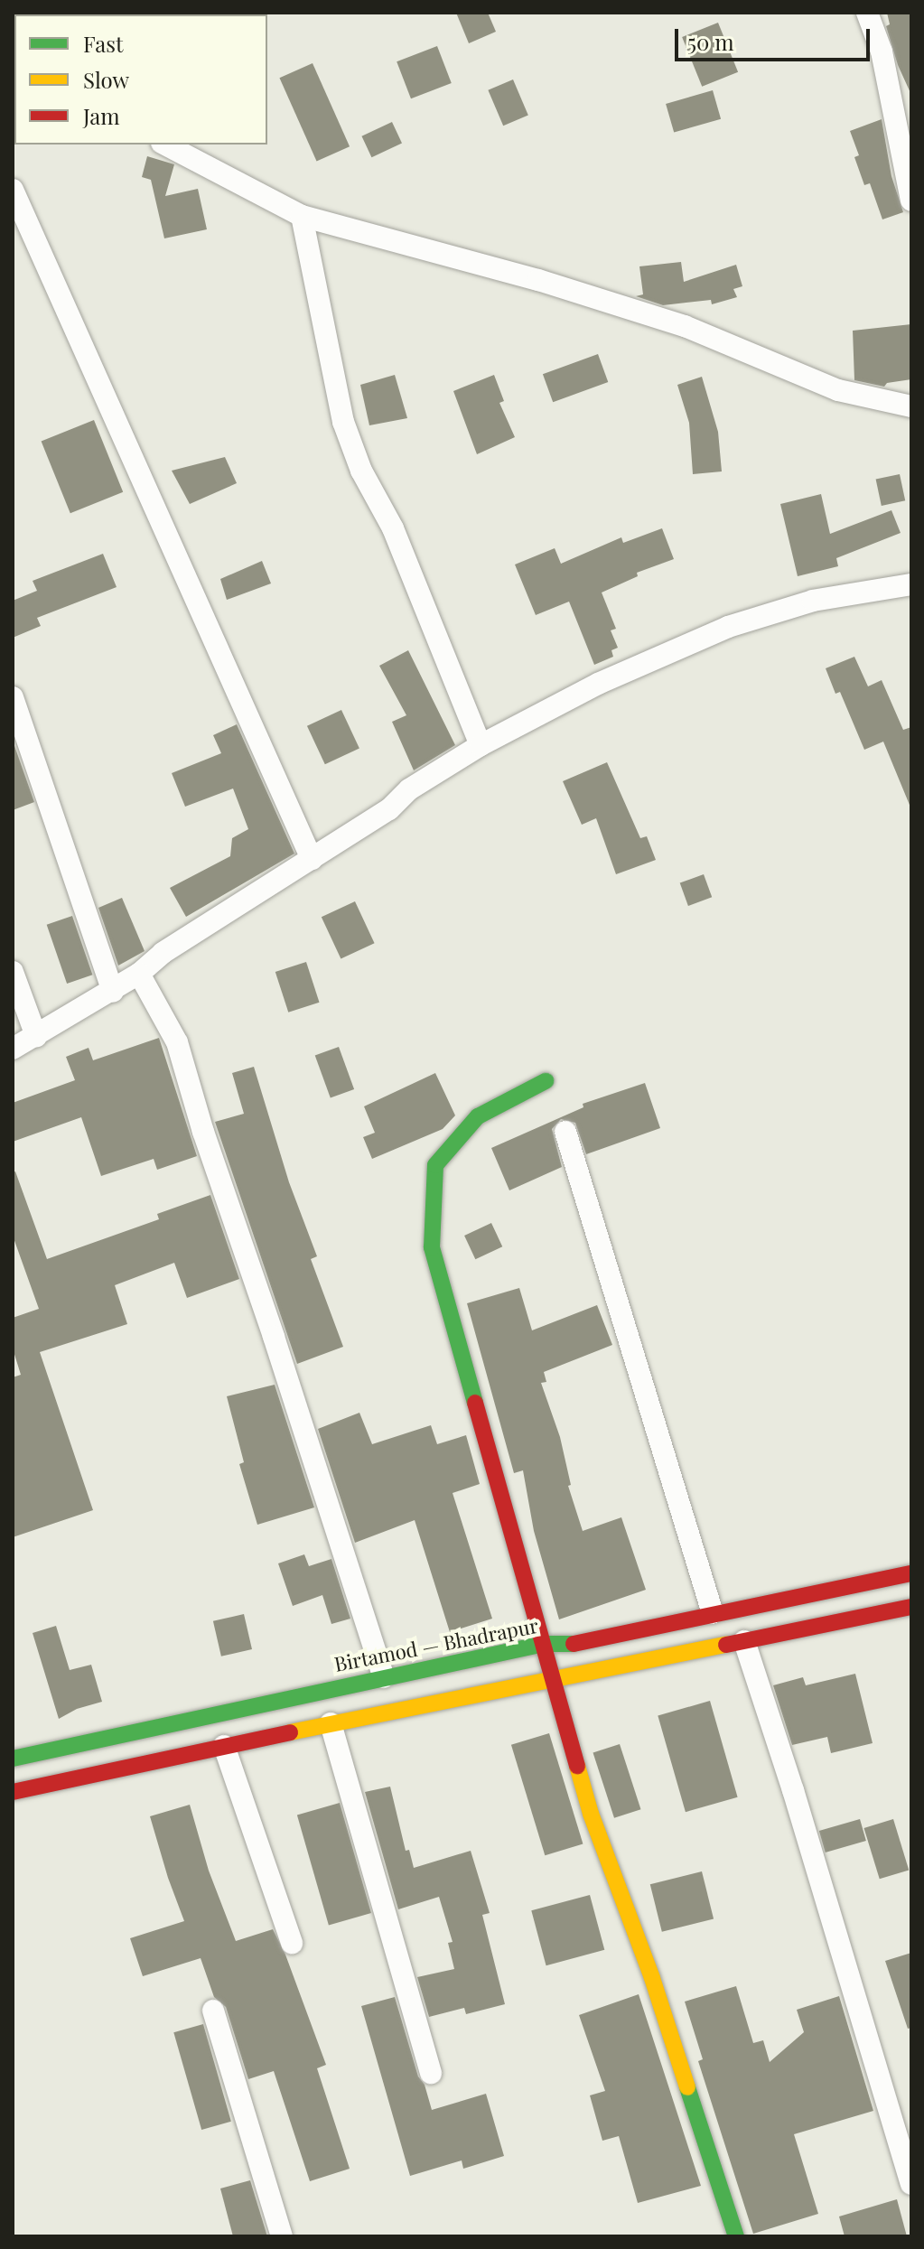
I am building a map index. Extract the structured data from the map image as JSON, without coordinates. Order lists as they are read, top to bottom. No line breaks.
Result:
{"streets":{"main road":["Birtamod — Bhadrapur"]},"legend":["Fast","Slow","Jam"],"scale_bar":"50 m"}
